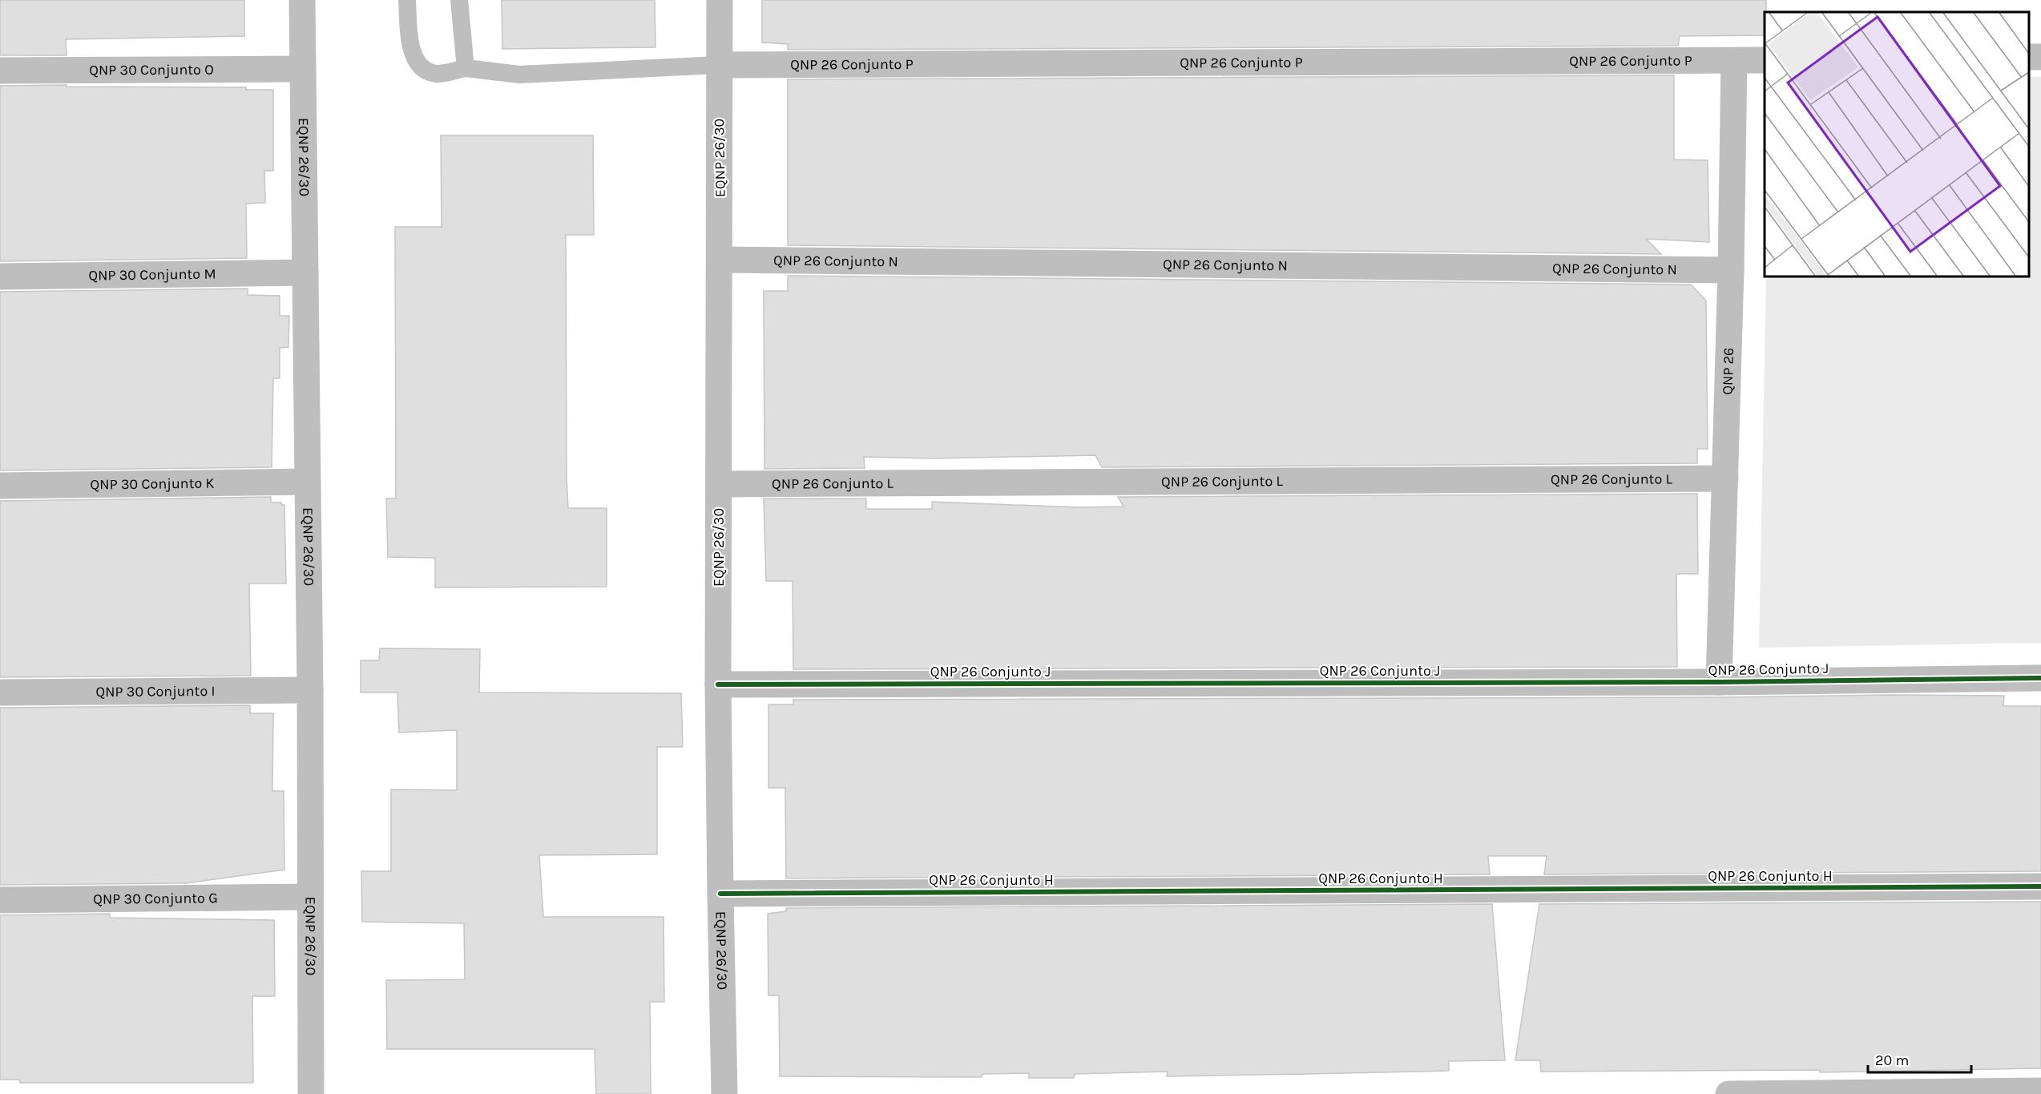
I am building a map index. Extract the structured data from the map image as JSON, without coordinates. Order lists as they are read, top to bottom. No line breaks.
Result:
{"streets":{"street":["QNP 26 Conjunto P","QNP 30 Conjunto O","EQNP 26/30","QNP 26 Conjunto N","QNP 30 Conjunto M","QNP 26","QNP 26 Conjunto L","QNP 30 Conjunto K","QNP 26 Conjunto J","QNP 30 Conjunto I","QNP 26 Conjunto H","QNP 30 Conjunto G"]},"crossings":[["QNP 26 Conjunto P","EQNP 26/30"],["QNP 26 Conjunto P","QNP 26"],["QNP 30 Conjunto O","EQNP 26/30"],["EQNP 26/30","QNP 26 Conjunto N"],["EQNP 26/30","QNP 30 Conjunto M"],["EQNP 26/30","QNP 26 Conjunto L"],["EQNP 26/30","QNP 30 Conjunto K"],["EQNP 26/30","QNP 26 Conjunto J"],["EQNP 26/30","QNP 30 Conjunto I"],["EQNP 26/30","QNP 26 Conjunto H"],["EQNP 26/30","QNP 30 Conjunto G"],["QNP 26 Conjunto N","QNP 26"],["QNP 26","QNP 26 Conjunto L"],["QNP 26","QNP 26 Conjunto J"]],"scale_bar":"20 m"}
